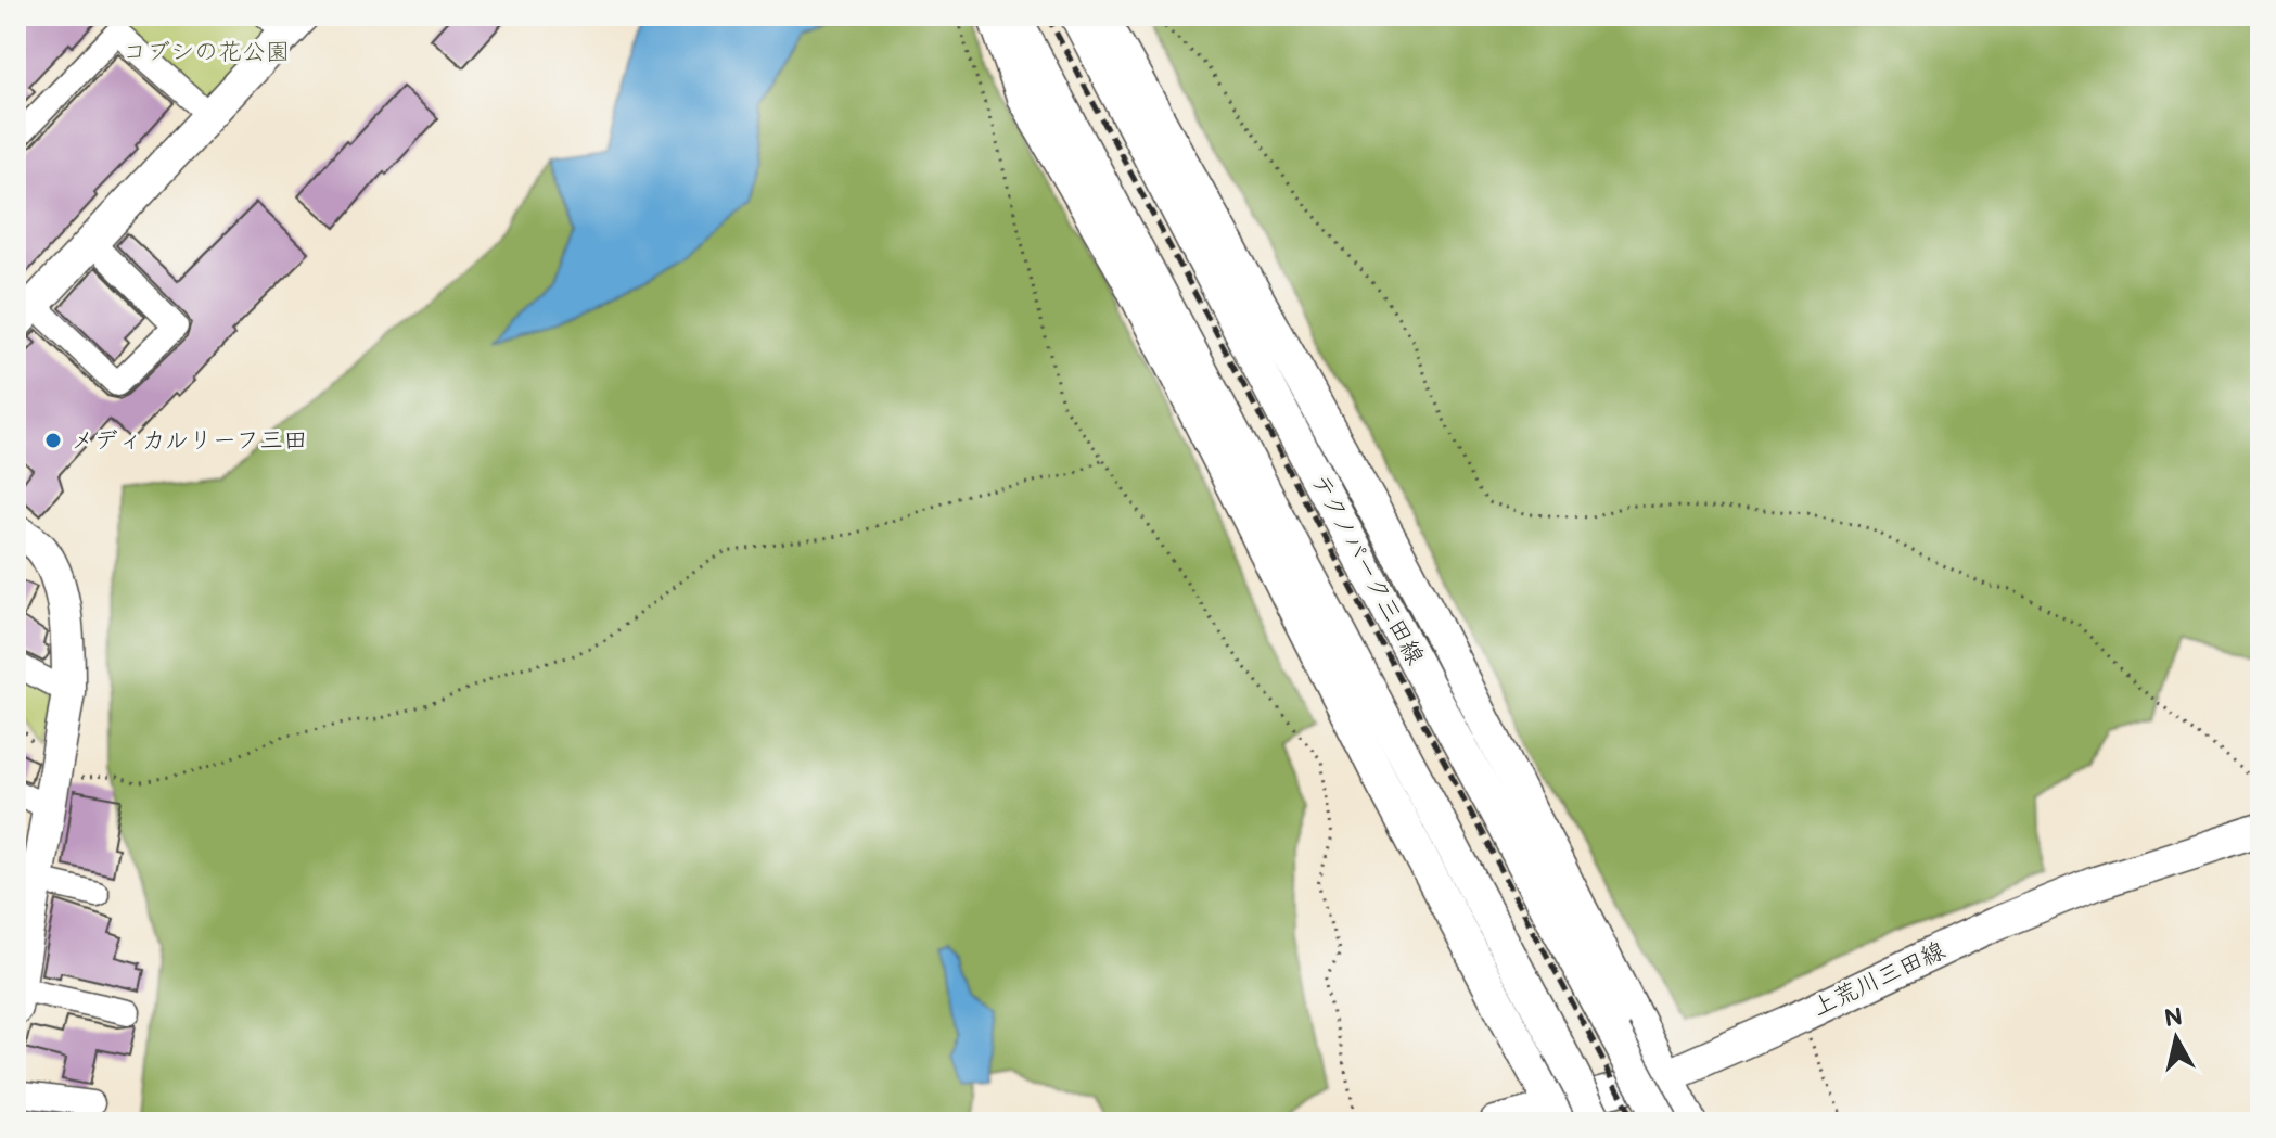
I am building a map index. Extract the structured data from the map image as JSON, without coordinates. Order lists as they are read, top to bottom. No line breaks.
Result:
{"streets":{"main road":["テクノパーク三田線","上荒川三田線"]},"parks":["コブシの花公園"],"places":["メディカルリーフ三田"],"north":"top"}
